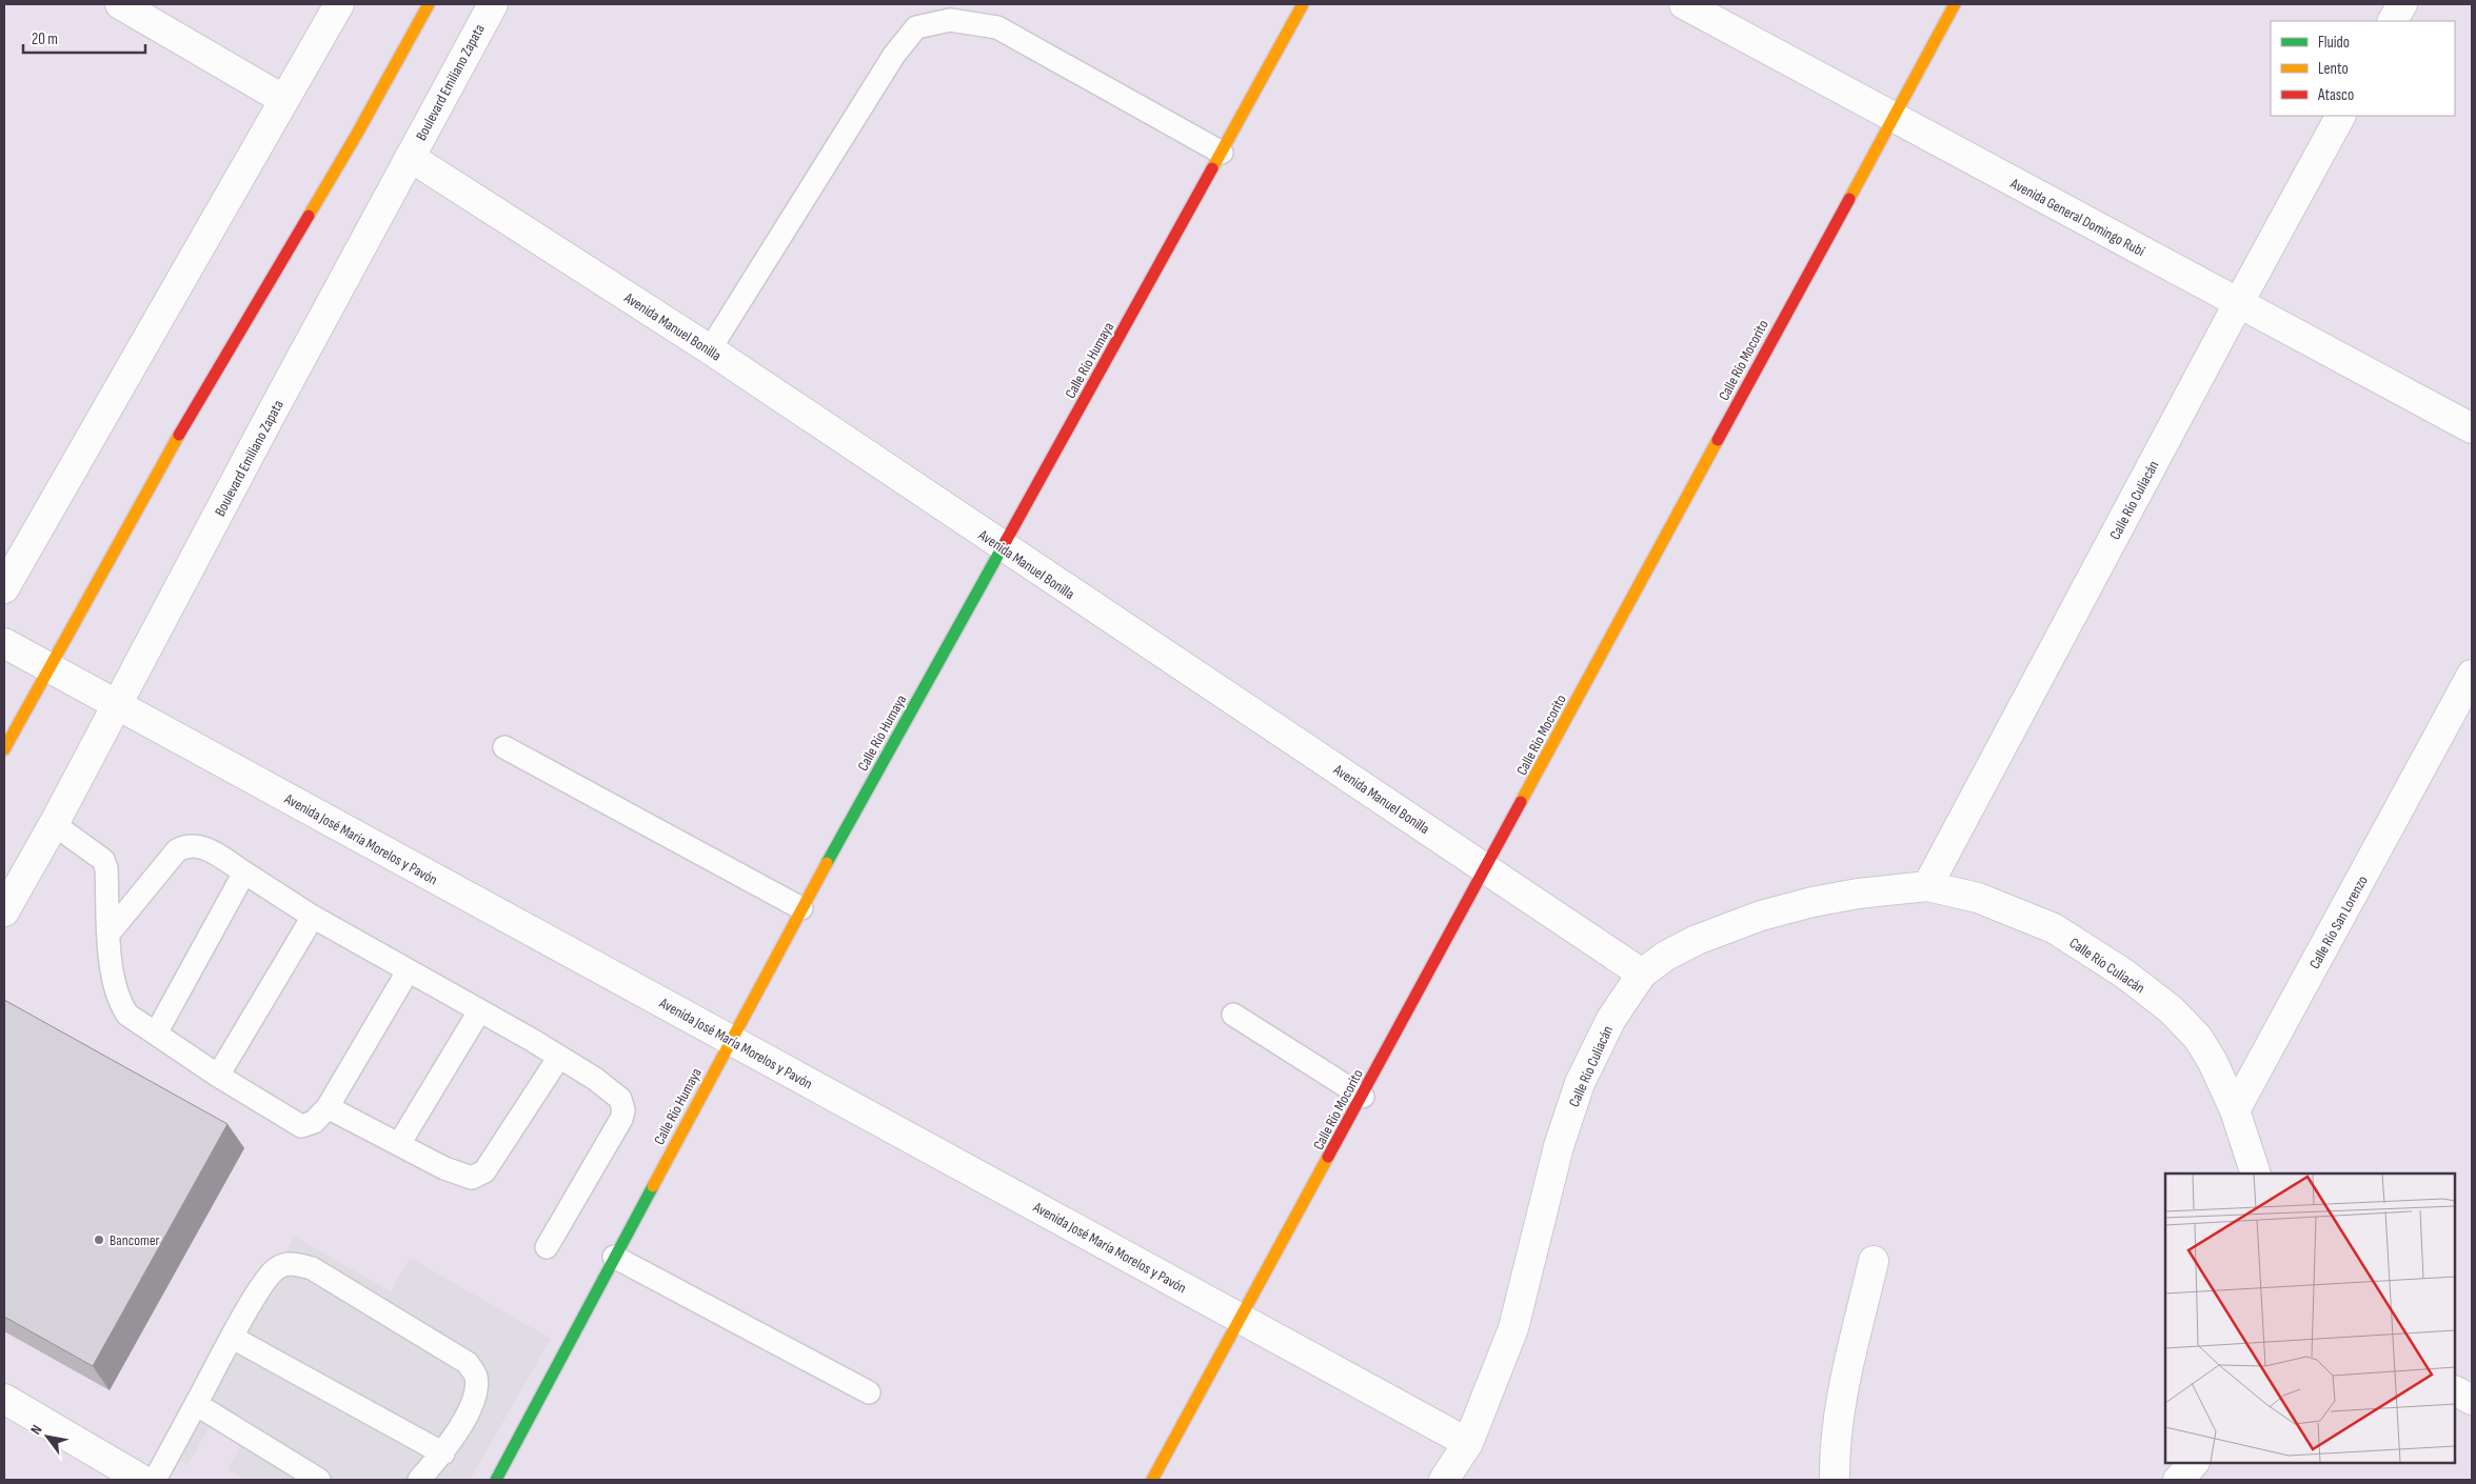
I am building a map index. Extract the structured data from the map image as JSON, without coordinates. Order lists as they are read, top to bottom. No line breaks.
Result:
{"streets":{"street":["Boulevard Emiliano Zapata","Avenida General Domingo Rubí","Avenida Manuel Bonilla","Calle Río Humaya","Calle Río Mocorito","Calle Río Culiacán","Avenida José María Morelos y Pavón","Calle Río San Lorenzo"]},"crossings":[["Boulevard Emiliano Zapata","Avenida Manuel Bonilla"],["Boulevard Emiliano Zapata","Avenida José María Morelos y Pavón"],["Avenida General Domingo Rubí","Calle Río Mocorito"],["Avenida General Domingo Rubí","Calle Río Culiacán"],["Avenida Manuel Bonilla","Calle Río Humaya"],["Avenida Manuel Bonilla","Calle Río Mocorito"],["Avenida Manuel Bonilla","Calle Río Culiacán"],["Calle Río Humaya","Avenida José María Morelos y Pavón"],["Calle Río Mocorito","Avenida José María Morelos y Pavón"],["Calle Río Culiacán","Avenida José María Morelos y Pavón"],["Calle Río Culiacán","Calle Río San Lorenzo"]],"places":["Bancomer"],"legend":["Fluido","Lento","Atasco"],"scale_bar":"20 m","north":"top left"}
